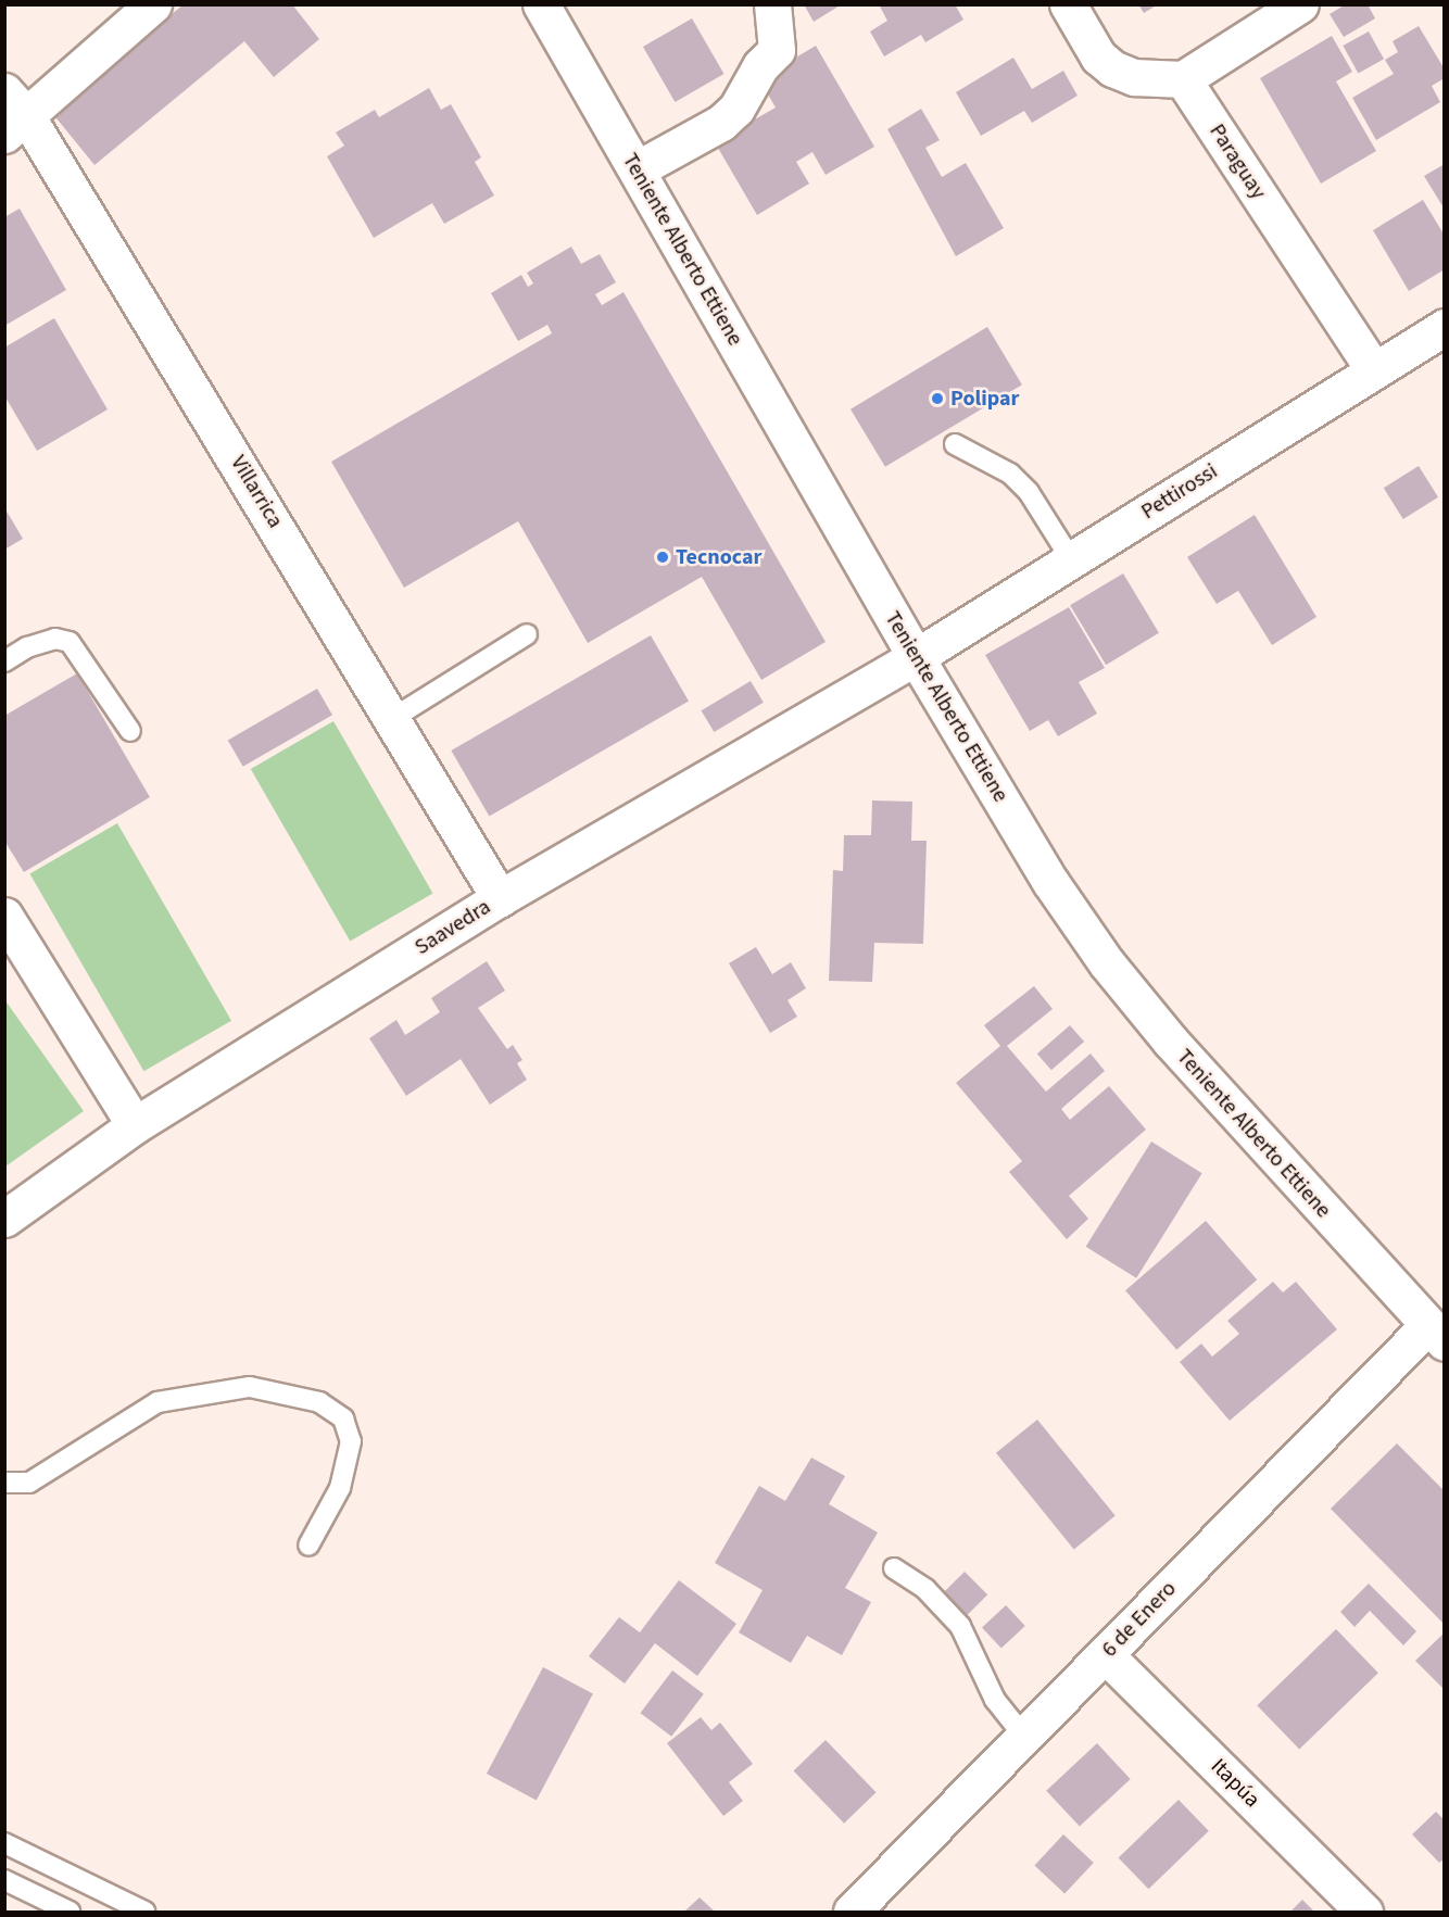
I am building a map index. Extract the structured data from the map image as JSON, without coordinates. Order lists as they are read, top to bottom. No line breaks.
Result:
{"streets":{"street":["Paraguay","Teniente Alberto Ettiene","Villarrica","Pettirossi","Saavedra","6 de Enero","Itapúa"]},"crossings":[["Paraguay","Pettirossi"],["Teniente Alberto Ettiene","Pettirossi"],["Teniente Alberto Ettiene","Saavedra"],["Teniente Alberto Ettiene","6 de Enero"],["Villarrica","Saavedra"],["Pettirossi","Saavedra"],["6 de Enero","Itapúa"]],"places":["Polipar","Tecnocar"]}
